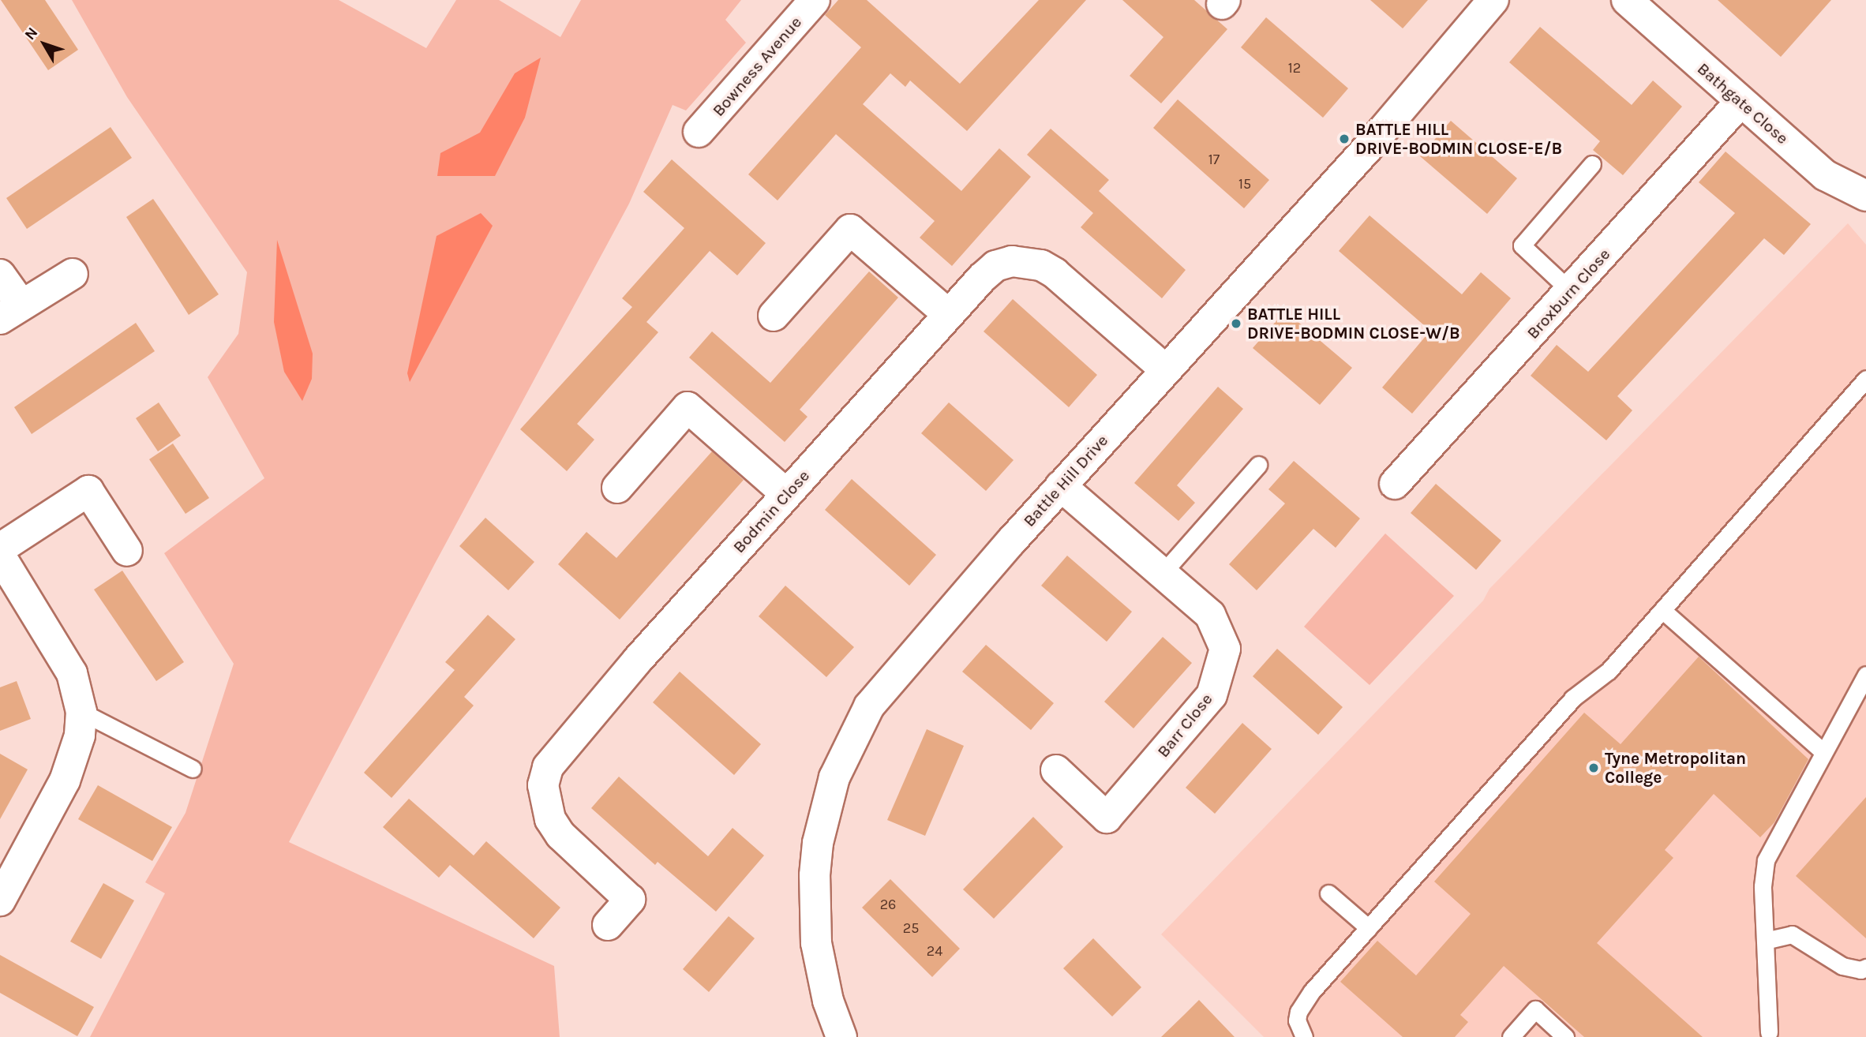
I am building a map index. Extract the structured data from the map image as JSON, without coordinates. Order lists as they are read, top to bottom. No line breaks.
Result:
{"streets":{"street":["Bowness Avenue","Bathgate Close","Broxburn Close","Battle Hill Drive","Bodmin Close","Barr Close"]},"crossings":[["Bathgate Close","Broxburn Close"],["Battle Hill Drive","Bodmin Close"],["Battle Hill Drive","Barr Close"]],"places":["BATTLE HILL DRIVE-BODMIN CLOSE-E/B","BATTLE HILL DRIVE-BODMIN CLOSE-W/B","Tyne Metropolitan College"],"house_numbers":["12","17","15","26","25","24"],"north":"top left"}
